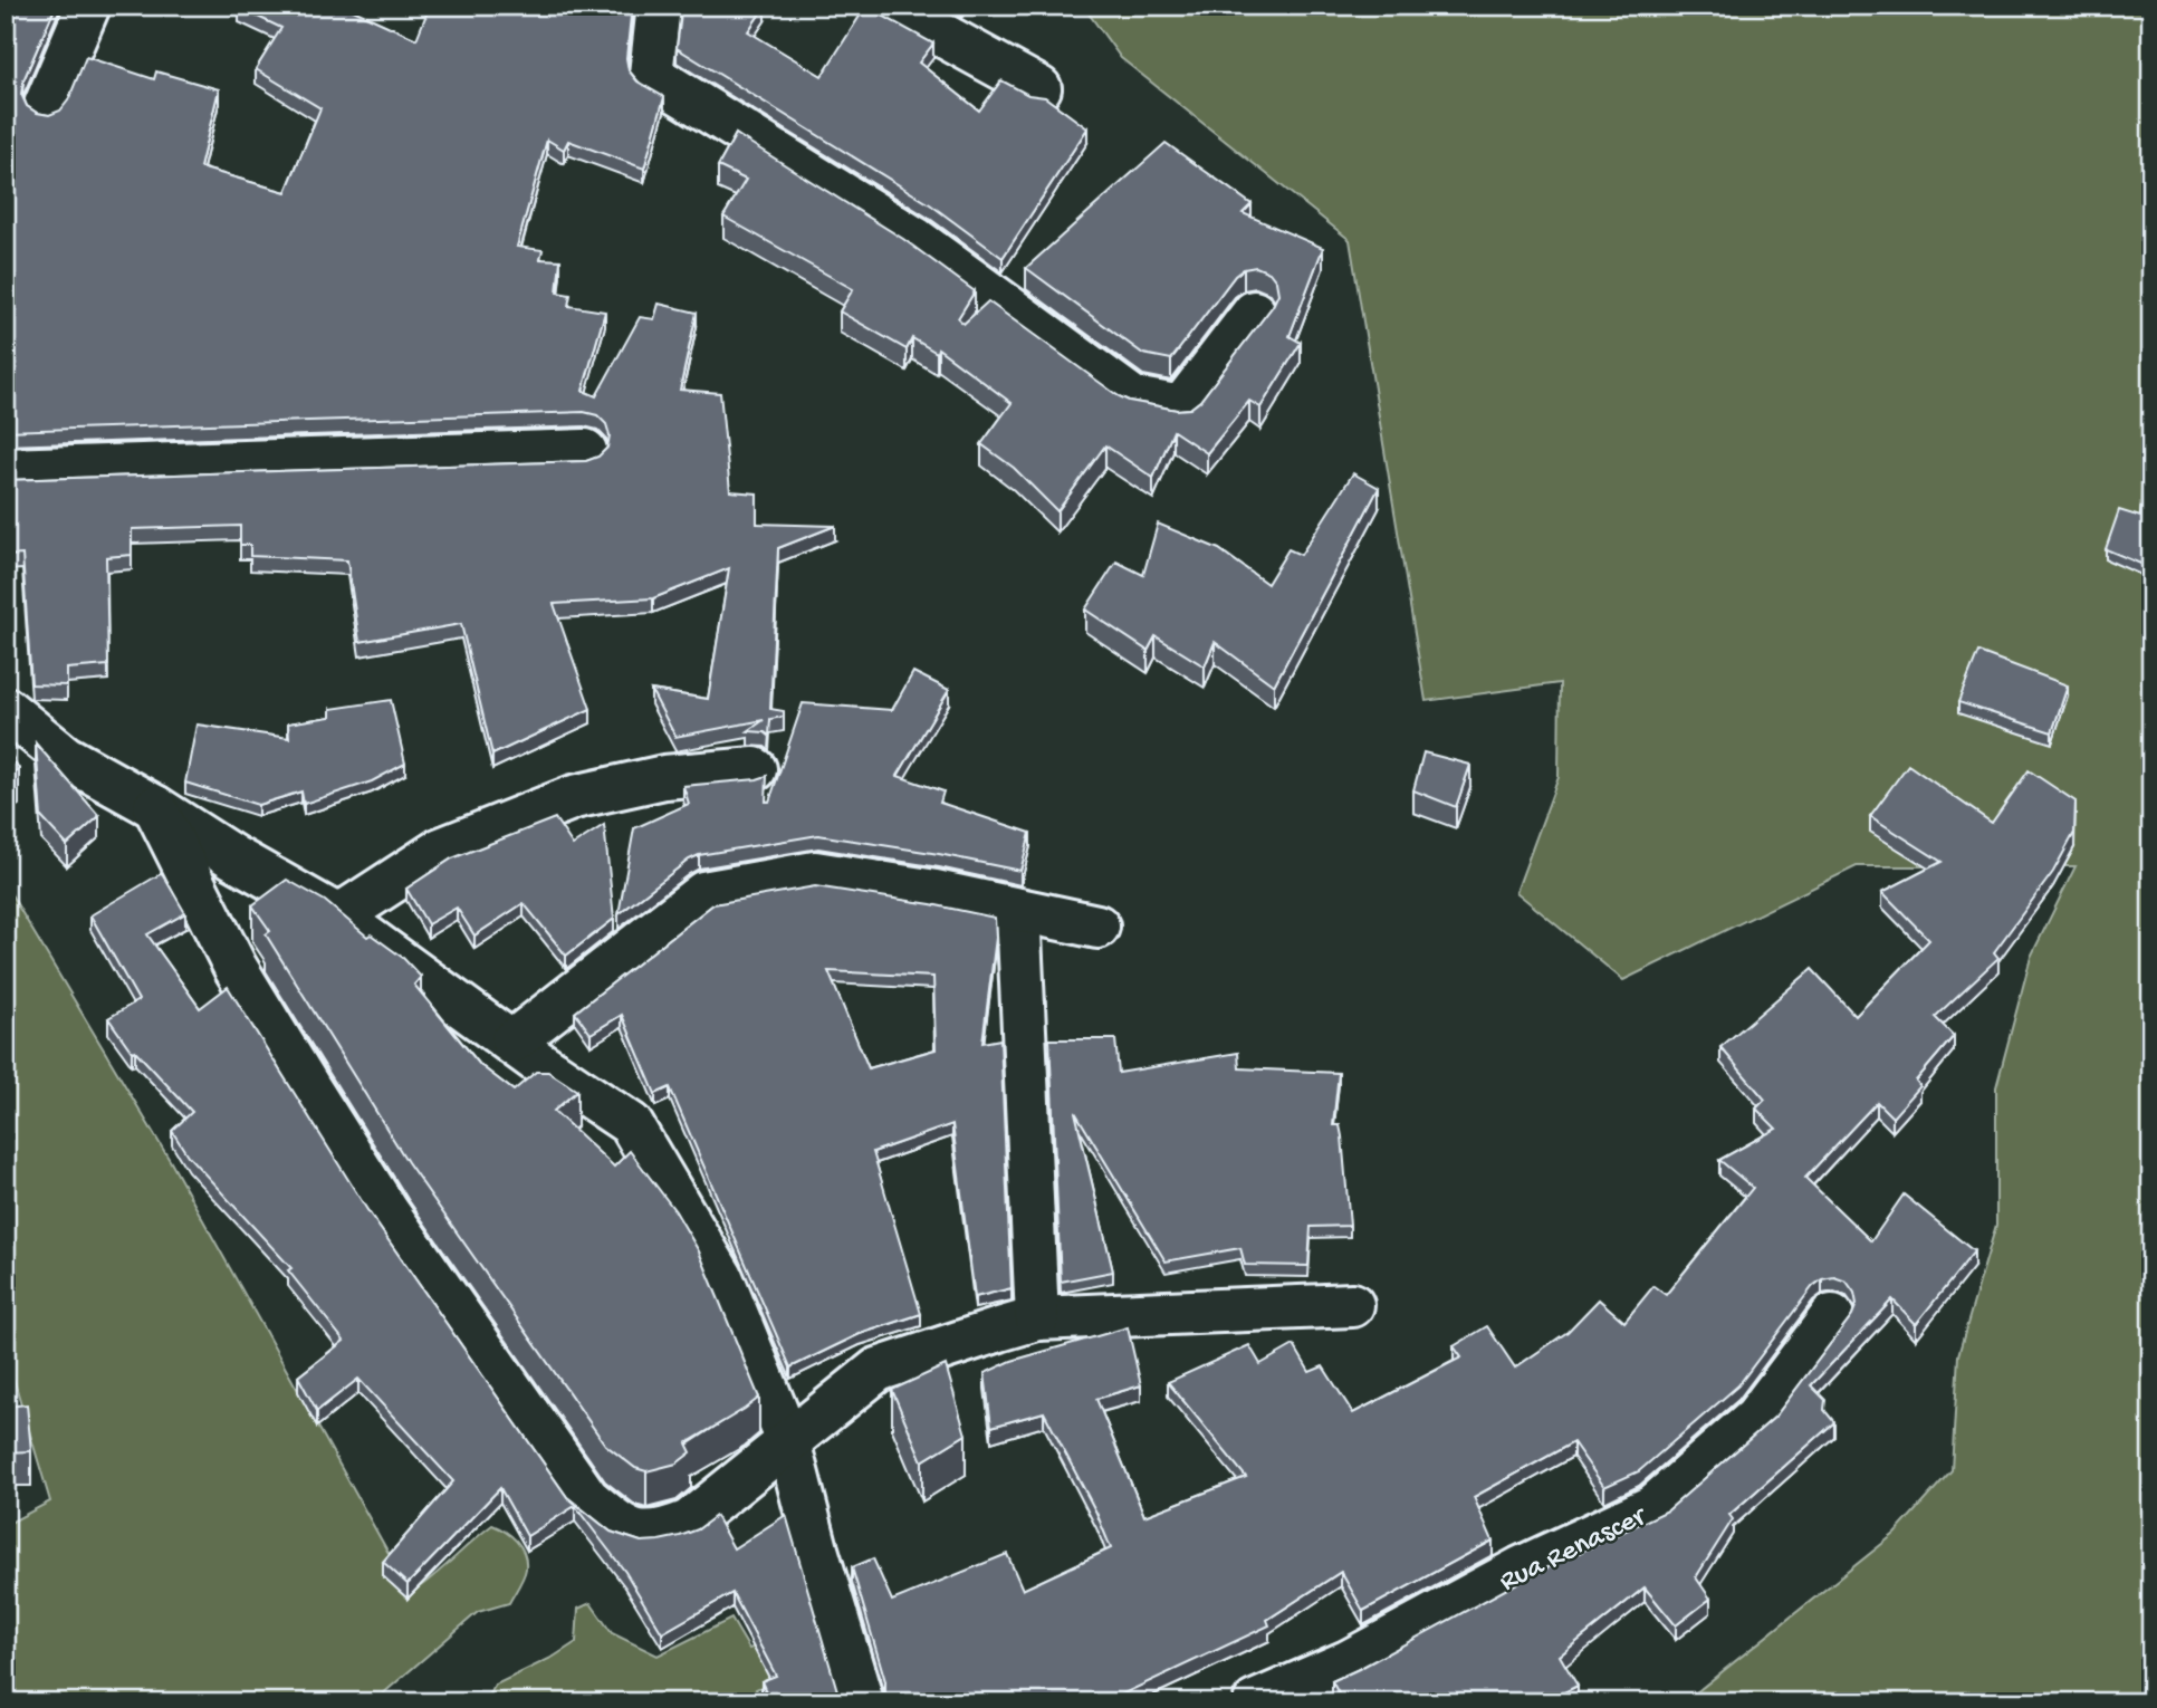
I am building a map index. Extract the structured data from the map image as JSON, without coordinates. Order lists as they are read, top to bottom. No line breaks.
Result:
{"streets":{"street":["Rua Renascer"]}}
